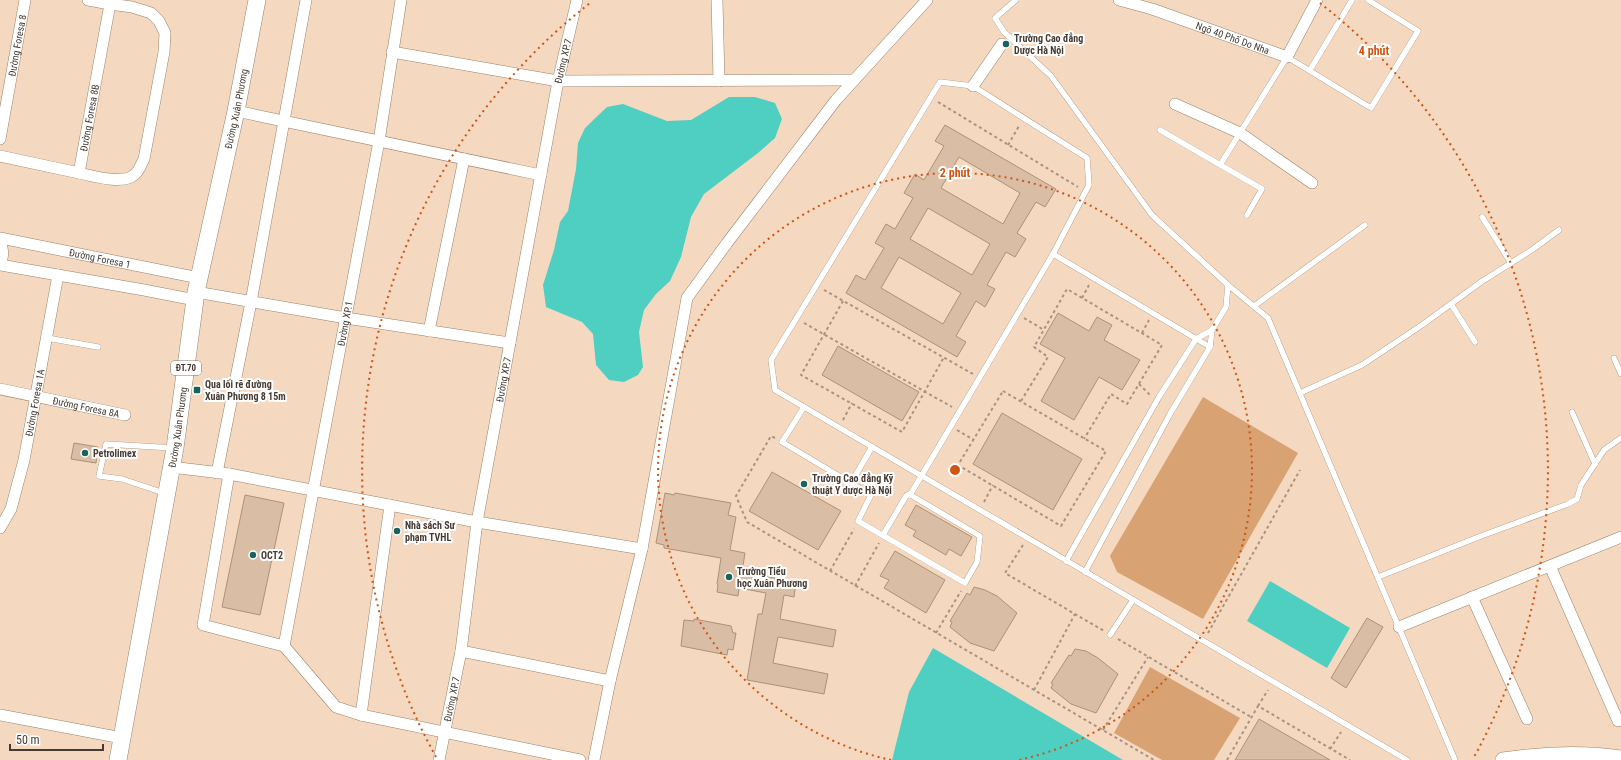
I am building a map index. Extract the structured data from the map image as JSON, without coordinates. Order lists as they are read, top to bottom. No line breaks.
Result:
{"streets":{"main road":["Đường Xuân Phương","ĐT.70"],"street":["Ngõ 40 Phố Do Nha","Đường Foresa 8","Đường XP.7","Đường Foresa 8B","Đường Foresa 1","Đường XP.1","Đường Foresa 1A","Đường Foresa 8A"]},"crossings":[["Đường Xuân Phương","Đường Foresa 1"],["Đường Foresa 1A","Đường Foresa 8A"]],"places":{"other":["Trường Cao đẳng Dược Hà Nội","Petrolimex","Trường Cao đẳng Kỹ thuật Y dược Hà Nội","Nhà sách Sư phạm TVHL","OCT2","Trường Tiểu học Xuân Phương"],"transit":["Qua lối rẽ đường Xuân Phương 8 15m"]},"scale_bar":"50 m","rings":["4 phút","2 phút"]}
